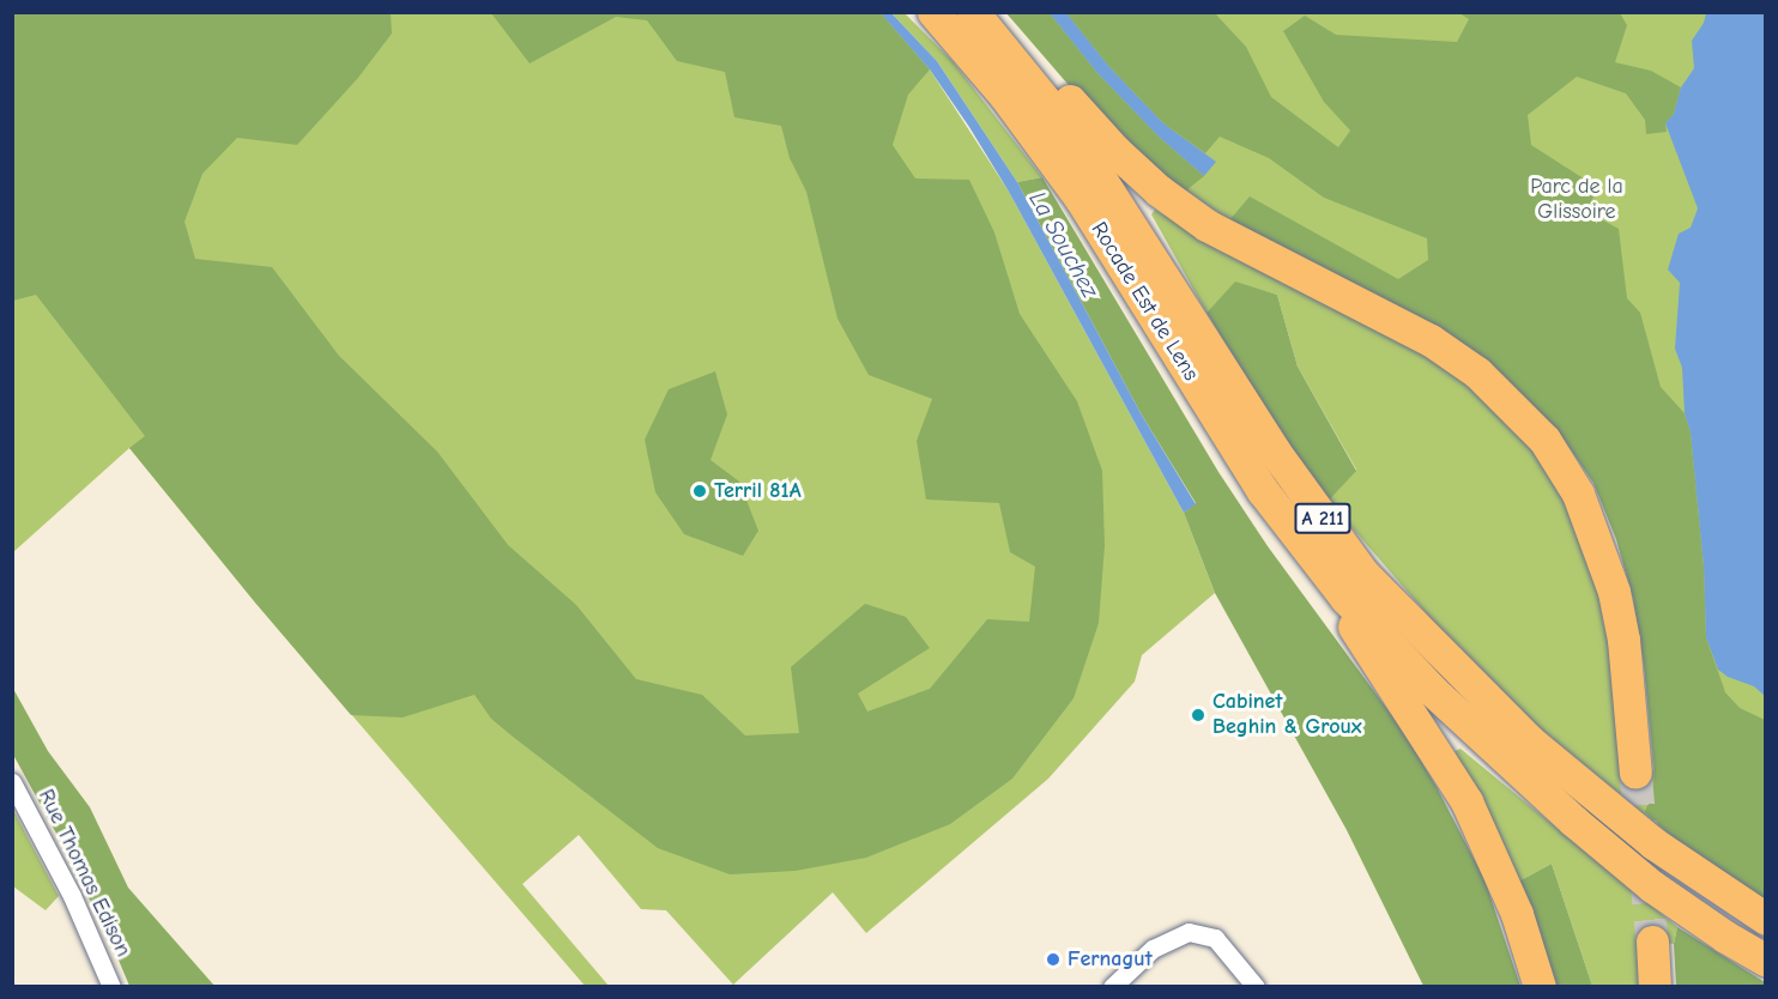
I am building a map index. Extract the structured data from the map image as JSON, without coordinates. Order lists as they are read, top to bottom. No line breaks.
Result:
{"streets":{"highway":["Rocade Est de Lens","A 211"],"street":["Rue Thomas Edison"]},"crossings":[["Rocade Est de Lens","A 211"]],"water":["La Souchez"],"parks":["Parc de la Glissoire"],"places":["Terril 81A","Cabinet Beghin & Groux","Fernagut"]}
